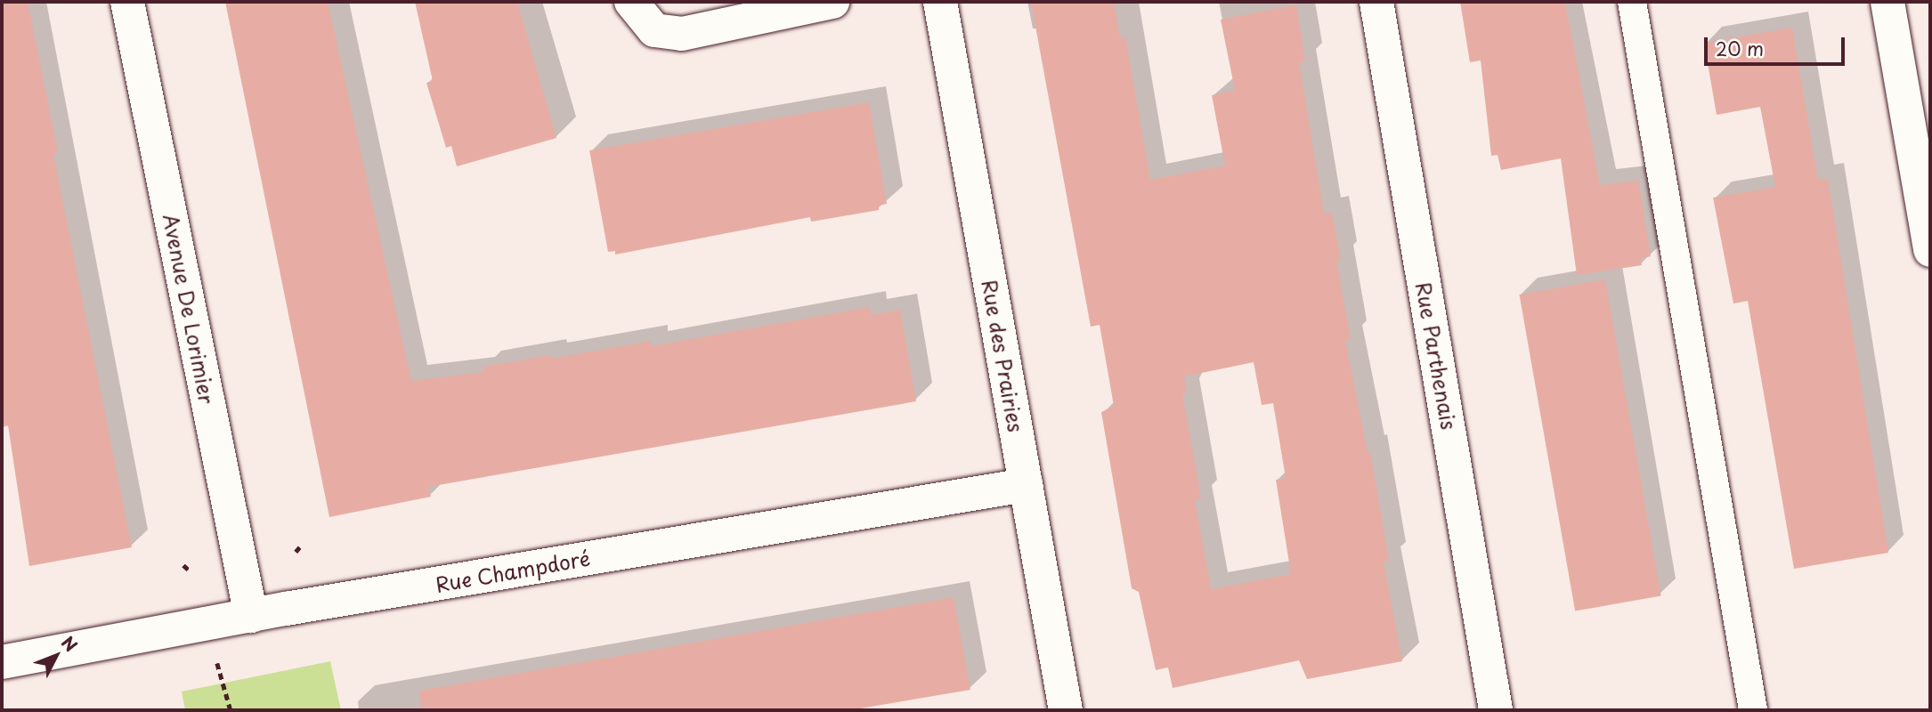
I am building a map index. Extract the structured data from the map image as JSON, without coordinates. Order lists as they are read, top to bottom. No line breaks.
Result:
{"streets":{"street":["Avenue De Lorimier","Rue des Prairies","Rue Parthenais","Rue Champdoré"]},"crossings":[["Avenue De Lorimier","Rue Champdoré"],["Rue des Prairies","Rue Champdoré"]],"scale_bar":"20 m","north":"top right"}
